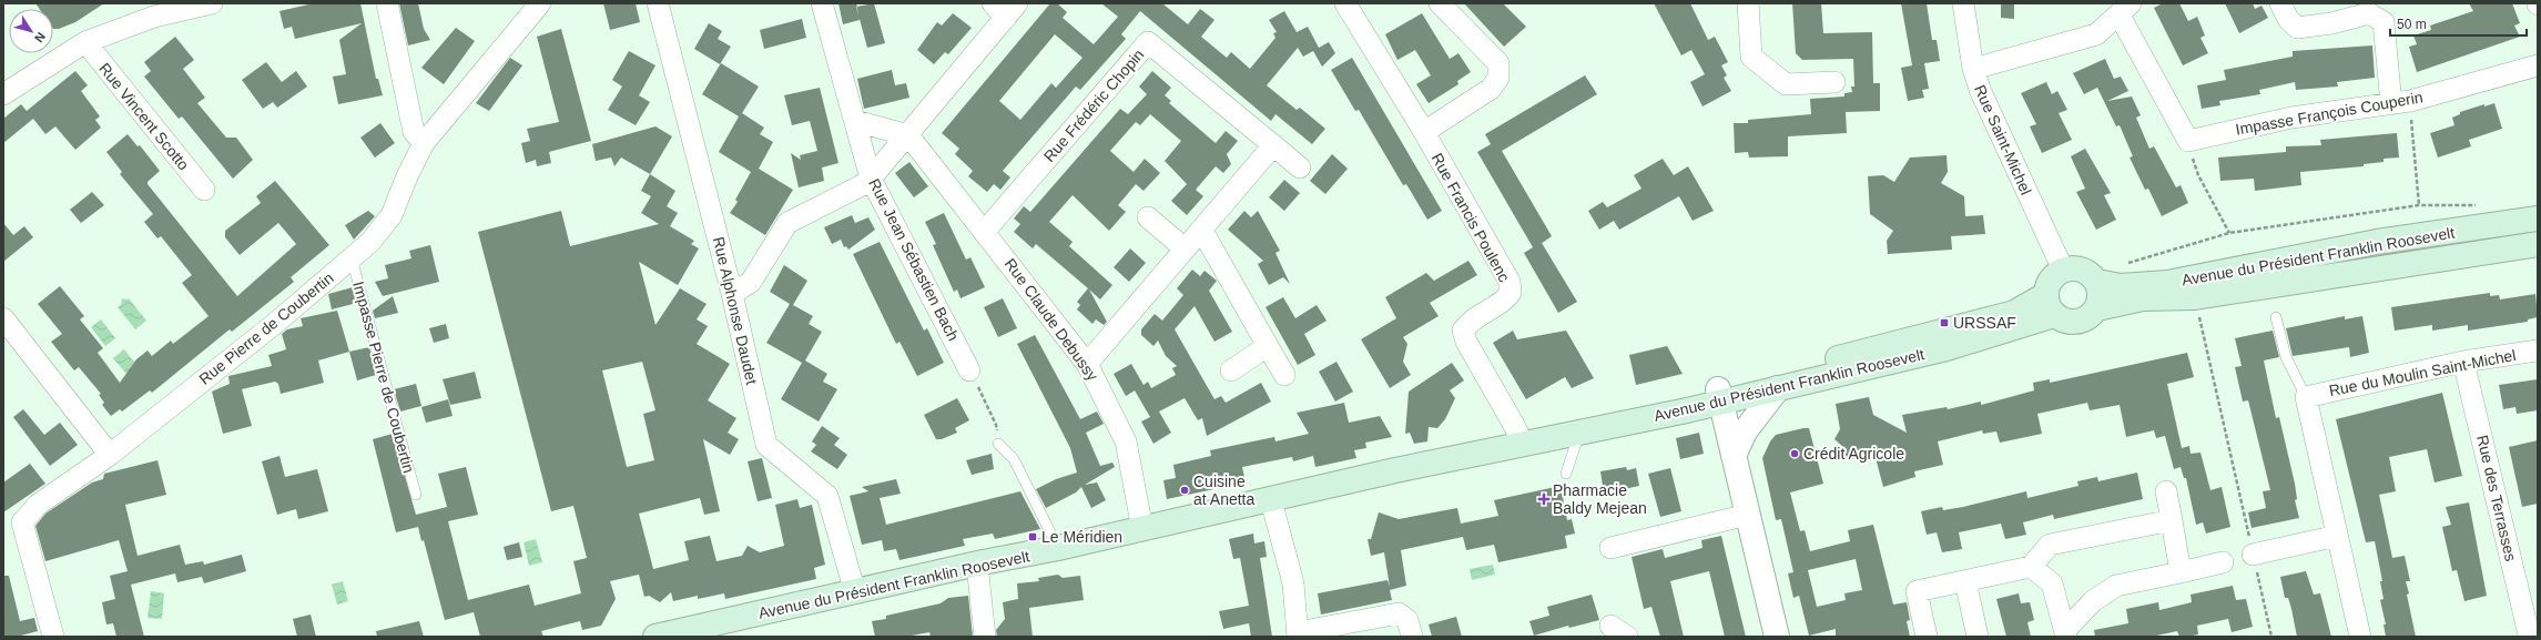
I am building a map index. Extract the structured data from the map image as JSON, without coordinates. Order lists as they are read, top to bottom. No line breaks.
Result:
{"streets":{"main road":["Avenue du Président Franklin Roosevelt"],"street":["Rue Frédéric Chopin","Impasse François Couperin","Rue Vincent Scotto","Rue Saint-Michel","Rue Francis Poulenc","Rue Jean Sébastien Bach","Rue Alphonse Daudet","Rue Claude Debussy","Rue Pierre de Coubertin","Rue du Moulin Saint-Michel","Rue des Terrasses"],"lane":["Impasse Pierre de Coubertin"]},"crossings":[["Rue Frédéric Chopin","Rue Claude Debussy"],["Rue Saint-Michel","Avenue du Président Franklin Roosevelt"],["Rue Francis Poulenc","Avenue du Président Franklin Roosevelt"],["Avenue du Président Franklin Roosevelt","Rue Alphonse Daudet"],["Avenue du Président Franklin Roosevelt","Rue Claude Debussy"],["Rue Pierre de Coubertin","Impasse Pierre de Coubertin"],["Rue du Moulin Saint-Michel","Rue des Terrasses"]],"places":{"transit":["URSSAF","Le Méridien"],"other":["Crédit Agricole","Cuisine at Anetta"],"health":["Pharmacie Baldy Mejean"]},"scale_bar":"50 m","north":"bottom right"}
